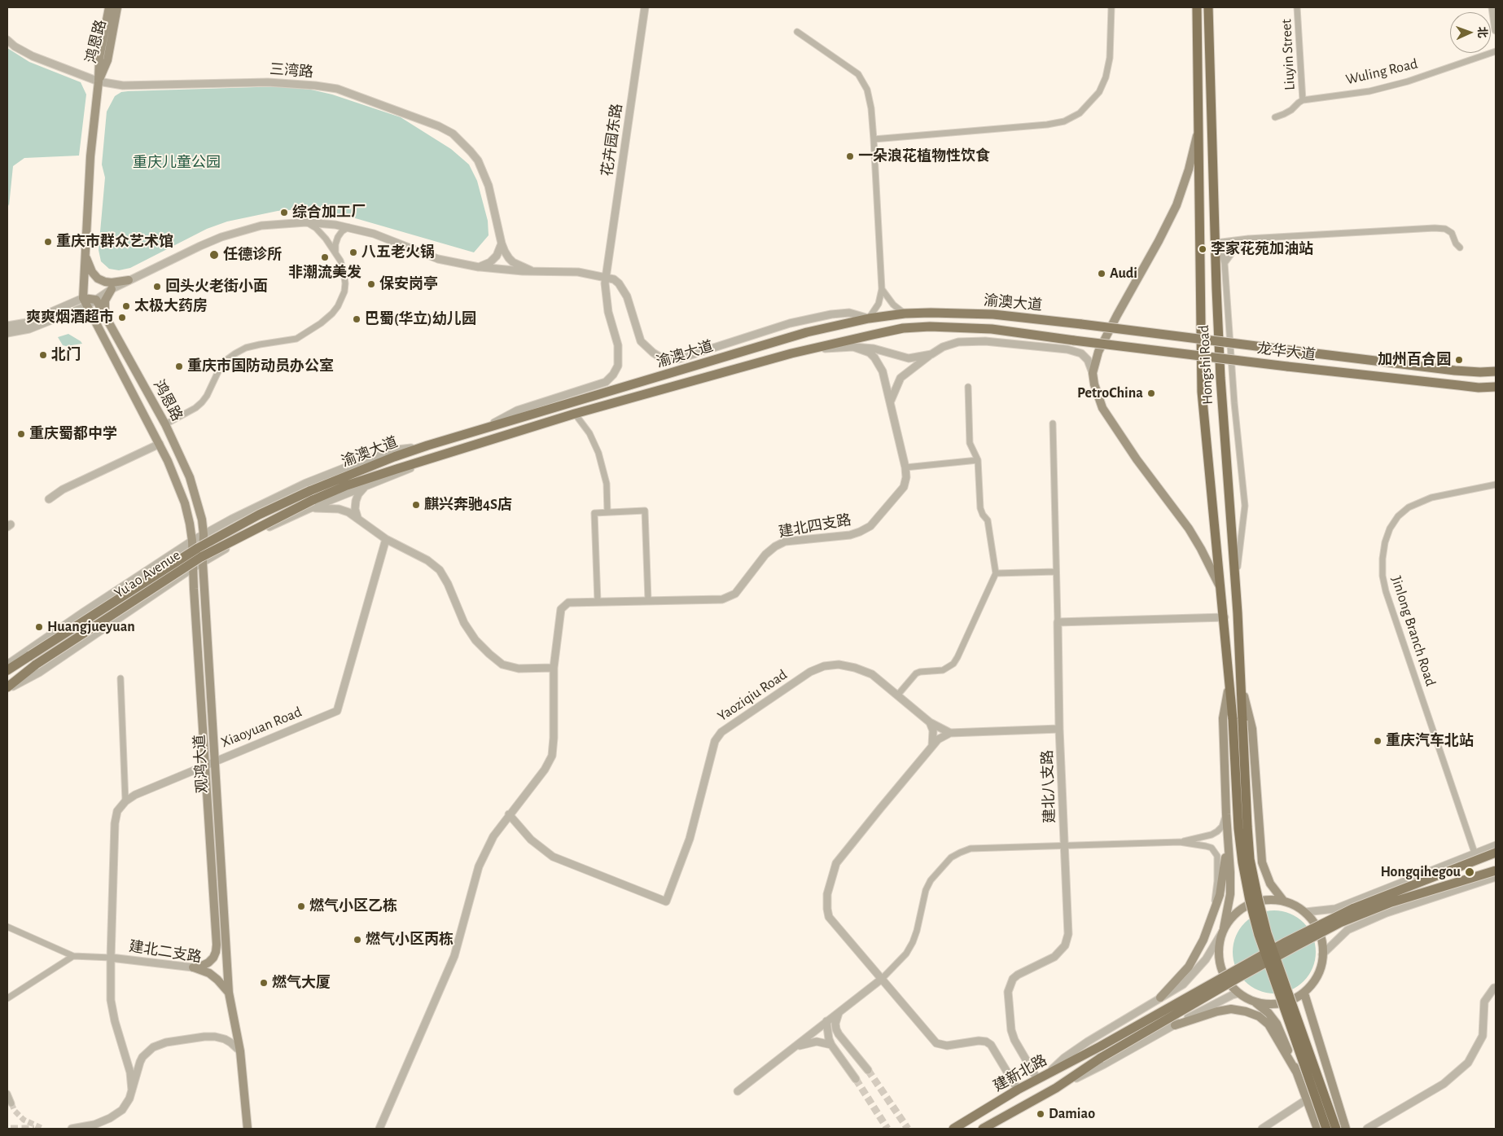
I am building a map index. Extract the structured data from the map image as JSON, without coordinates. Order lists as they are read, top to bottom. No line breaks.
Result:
{"streets":{"highway":["Hongshi Road"],"main road":["鸿恩路","渝澳大道","龙华大道","Yu'ao Avenue","观鸿大道","建北二支路","建新北路"],"street":["Liuyin Street","三湾路","Wuling Road","花卉园东路","建北四支路","Jinlong Branch Road","Yaoziqiu Road","Xiaoyuan Road","建北八支路"]},"crossings":[["鸿恩路","三湾路"],["鸿恩路","观鸿大道"],["Liuyin Street","Wuling Road"],["花卉园东路","渝澳大道"],["渝澳大道","龙华大道"],["渝澳大道","Yu'ao Avenue"],["建北四支路","Yaoziqiu Road"],["Xiaoyuan Road","观鸿大道"],["观鸿大道","建北二支路"],["建北八支路","建新北路"]],"parks":["重庆儿童公园"],"places":["一朵浪花植物性饮食","综合加工厂","重庆市群众艺术馆","李家花苑加油站","八五老火锅","任德诊所","非潮流美发","Audi","保安岗亭","回头火老街小面","太极大药房","爽爽烟酒超市","巴蜀(华立)幼儿园","北门","加州百合园","重庆市国防动员办公室","PetroChina","重庆蜀都中学","麒兴奔驰4S店","Huangjueyuan","重庆汽车北站","Hongqihegou","燃气小区乙栋","燃气小区丙栋","燃气大厦","Damiao"],"north":"right"}
